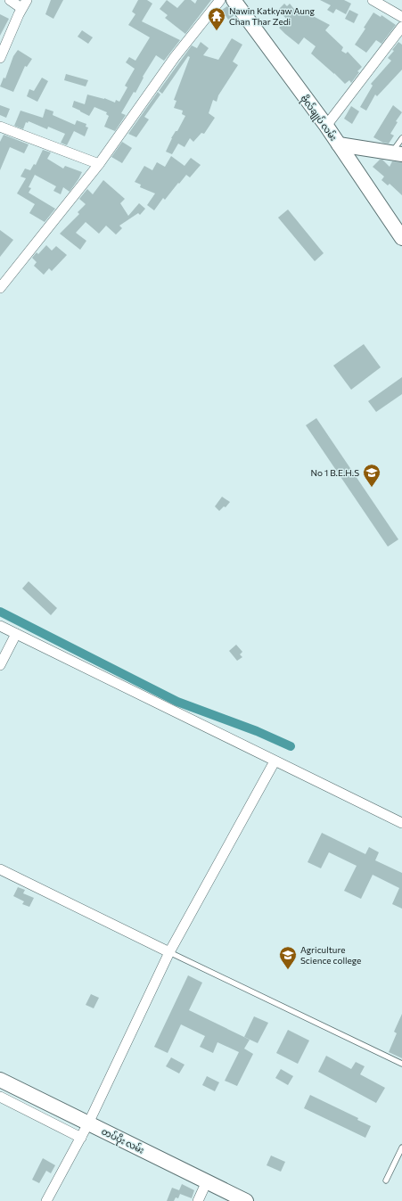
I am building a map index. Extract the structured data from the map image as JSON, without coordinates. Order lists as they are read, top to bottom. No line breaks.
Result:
{"streets":{"street":["ဗိုလ်ချုပ် လမ်း","တပ်ပိုး လမ်း"]},"places":{"temple":["Nawin Katkyaw Aung Chan Thar Zedi"],"school or university":["No 1 B.E.H.S","Agriculture Science college"]}}
